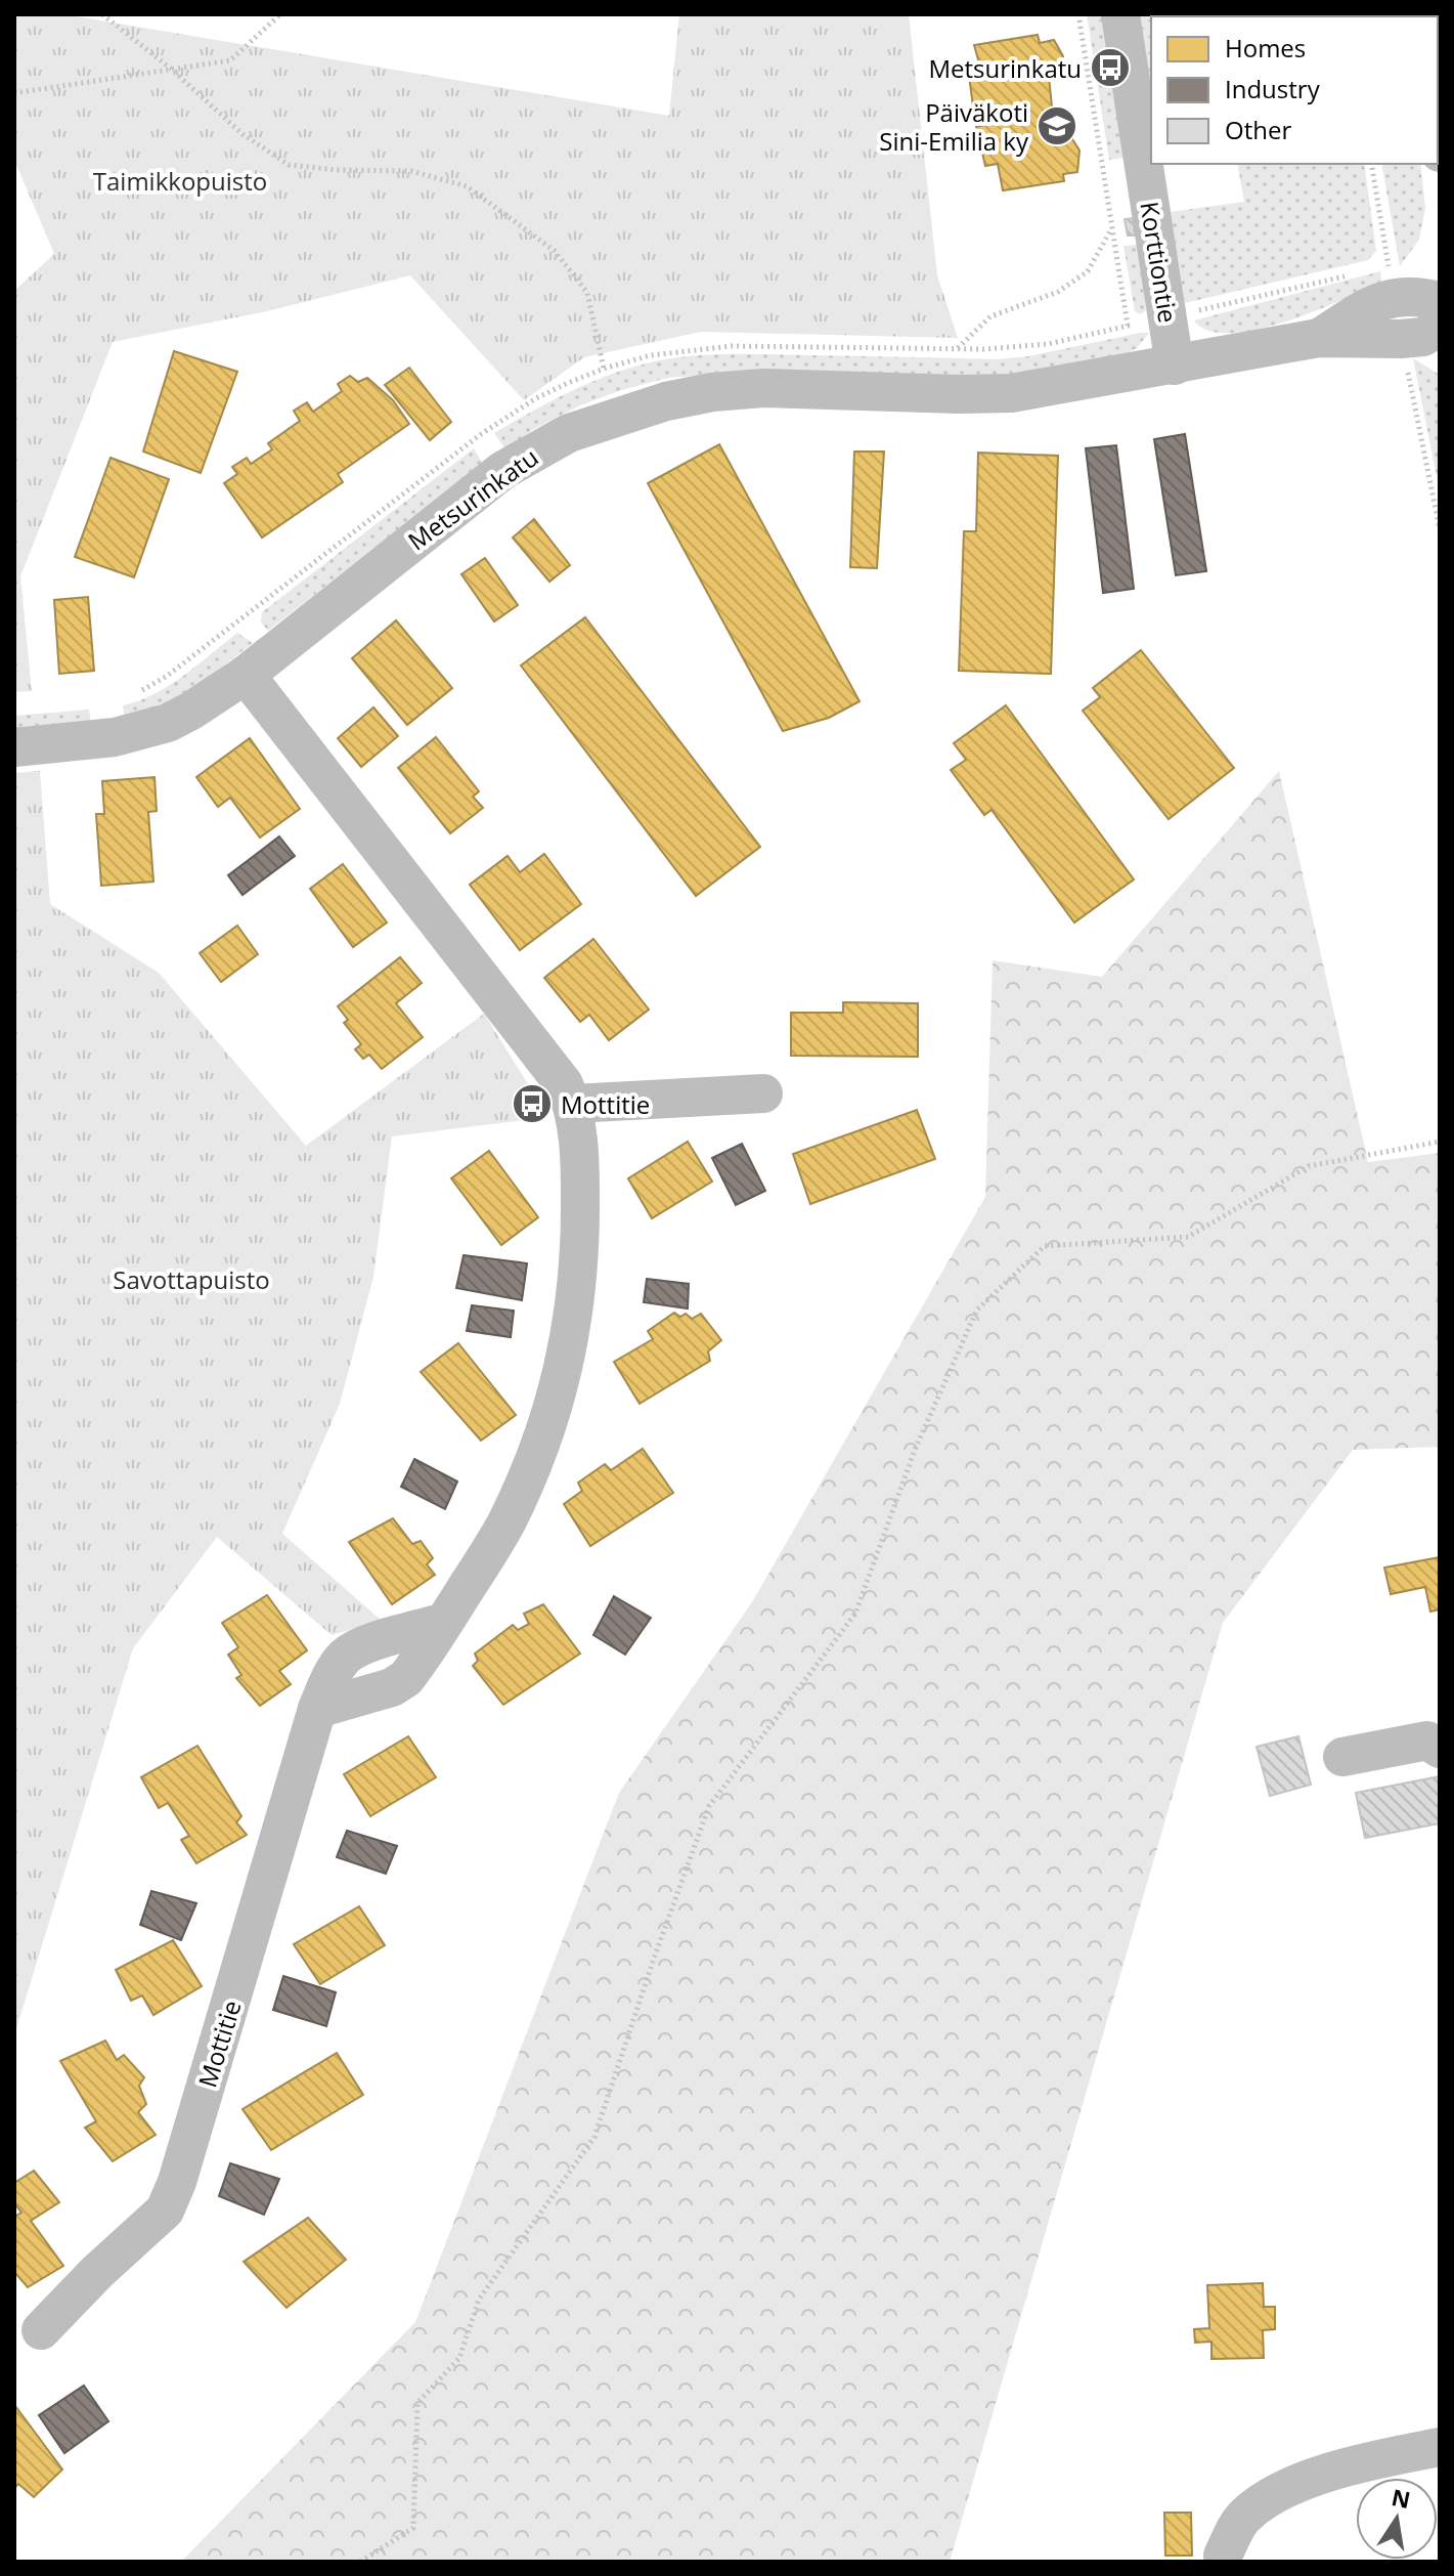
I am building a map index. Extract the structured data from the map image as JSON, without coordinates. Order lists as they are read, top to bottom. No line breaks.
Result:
{"streets":{"street":["Korttiontie","Metsurinkatu","Mottitie"]},"crossings":[["Korttiontie","Metsurinkatu"],["Metsurinkatu","Mottitie"]],"parks":["Taimikkopuisto","Savottapuisto"],"places":{"bus stop":["Metsurinkatu","Mottitie"],"school or university":["Päiväkoti Sini-Emilia ky"]},"legend":["Homes","Industry","Other"],"north":"top"}
